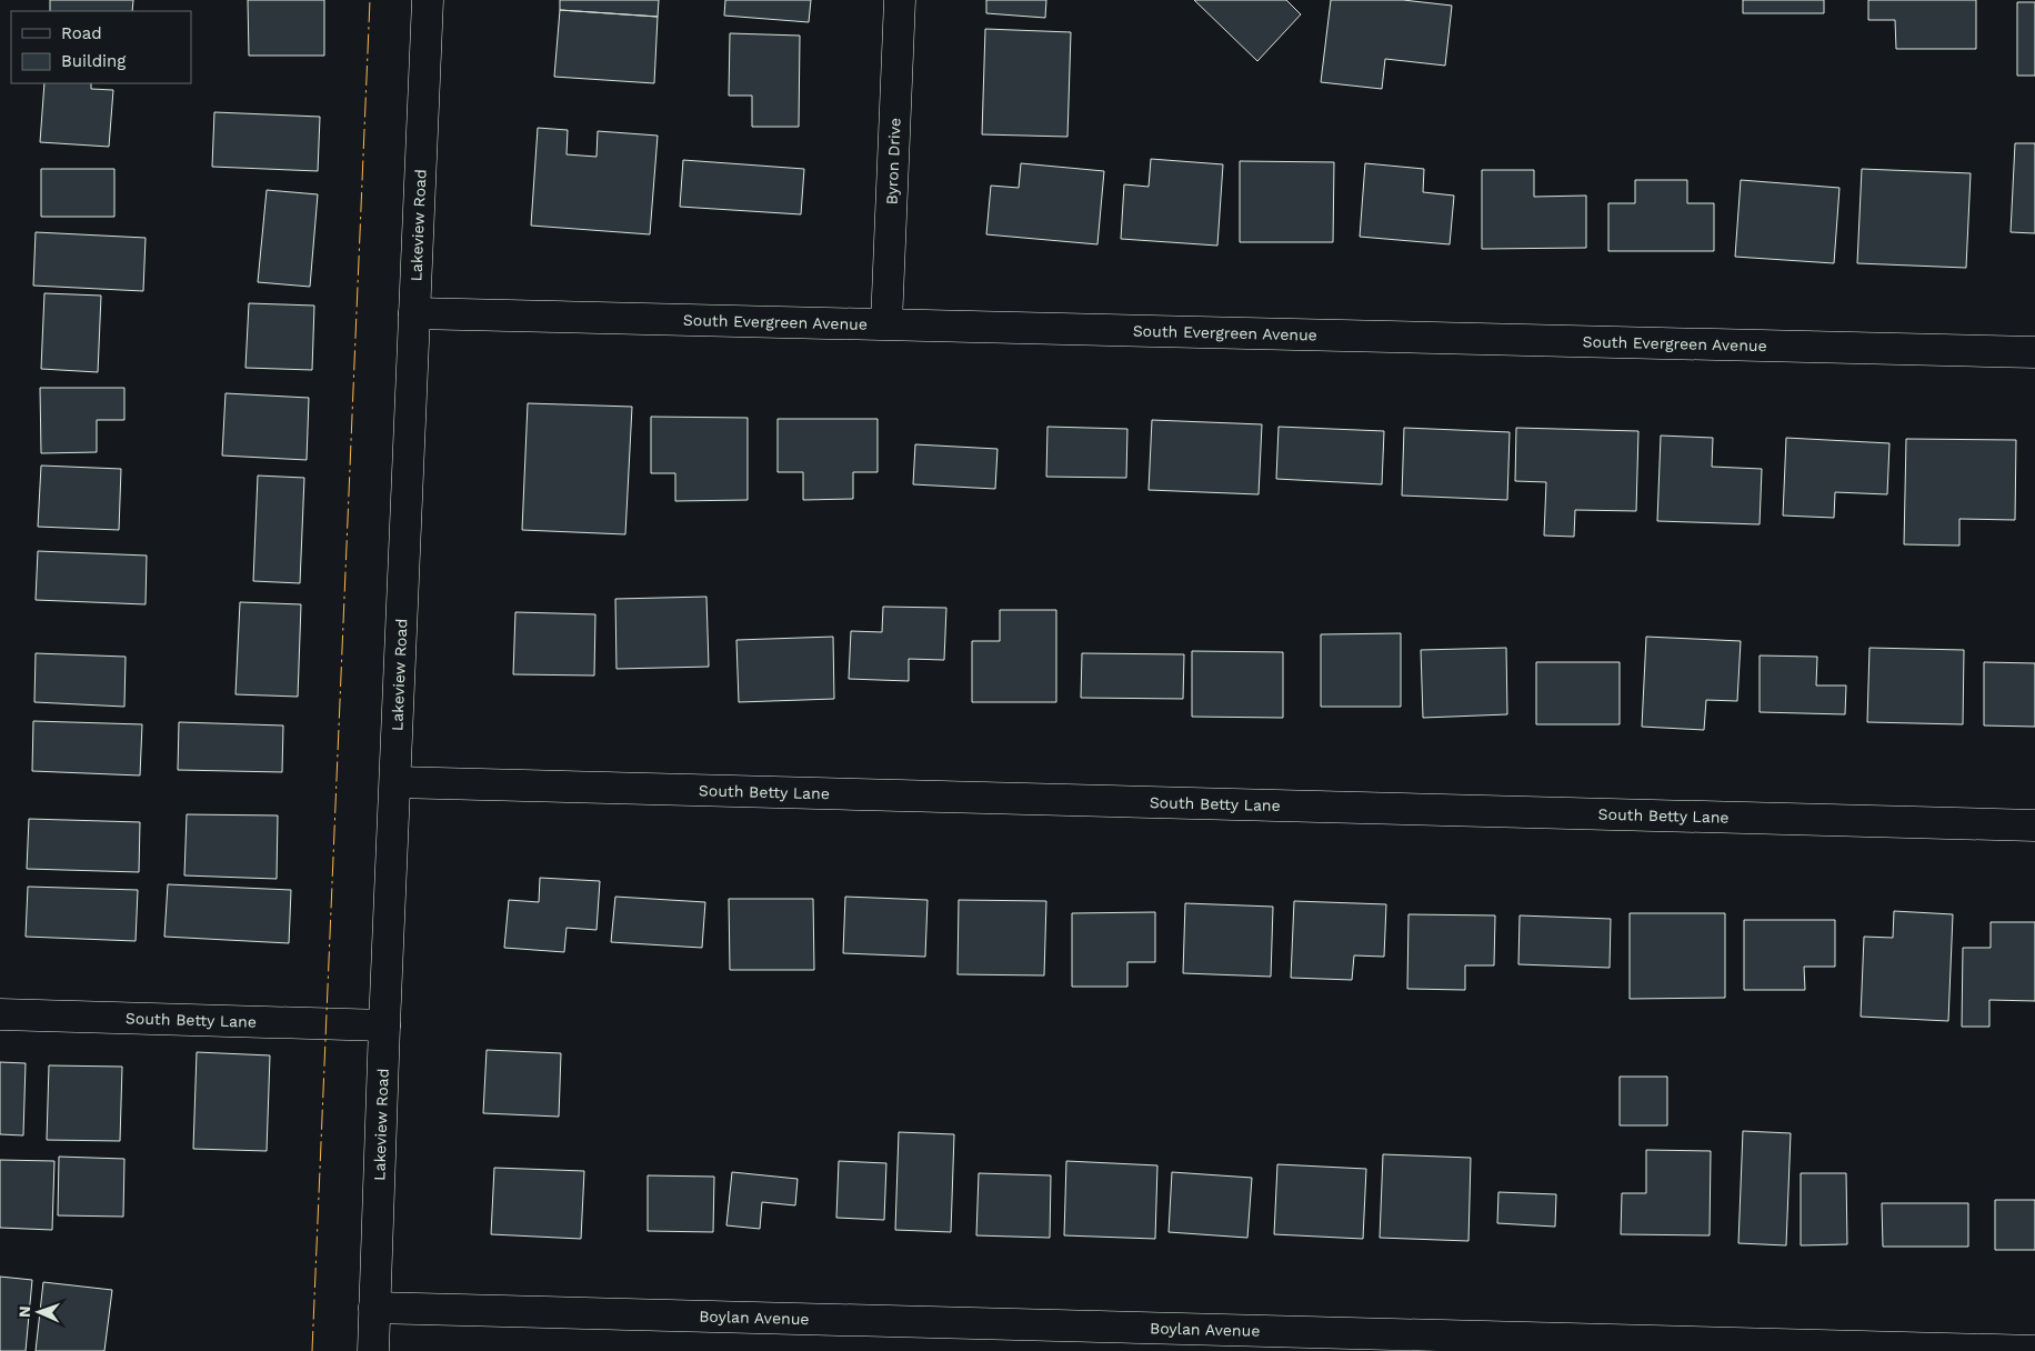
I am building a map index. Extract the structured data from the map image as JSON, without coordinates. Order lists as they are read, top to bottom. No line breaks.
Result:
{"streets":{"street":["Byron Drive","Lakeview Road","South Evergreen Avenue","South Betty Lane","Boylan Avenue"]},"crossings":[["Byron Drive","South Evergreen Avenue"],["Lakeview Road","South Evergreen Avenue"],["Lakeview Road","South Betty Lane"],["Lakeview Road","Boylan Avenue"]],"legend":["Road","Building"],"north":"left"}
